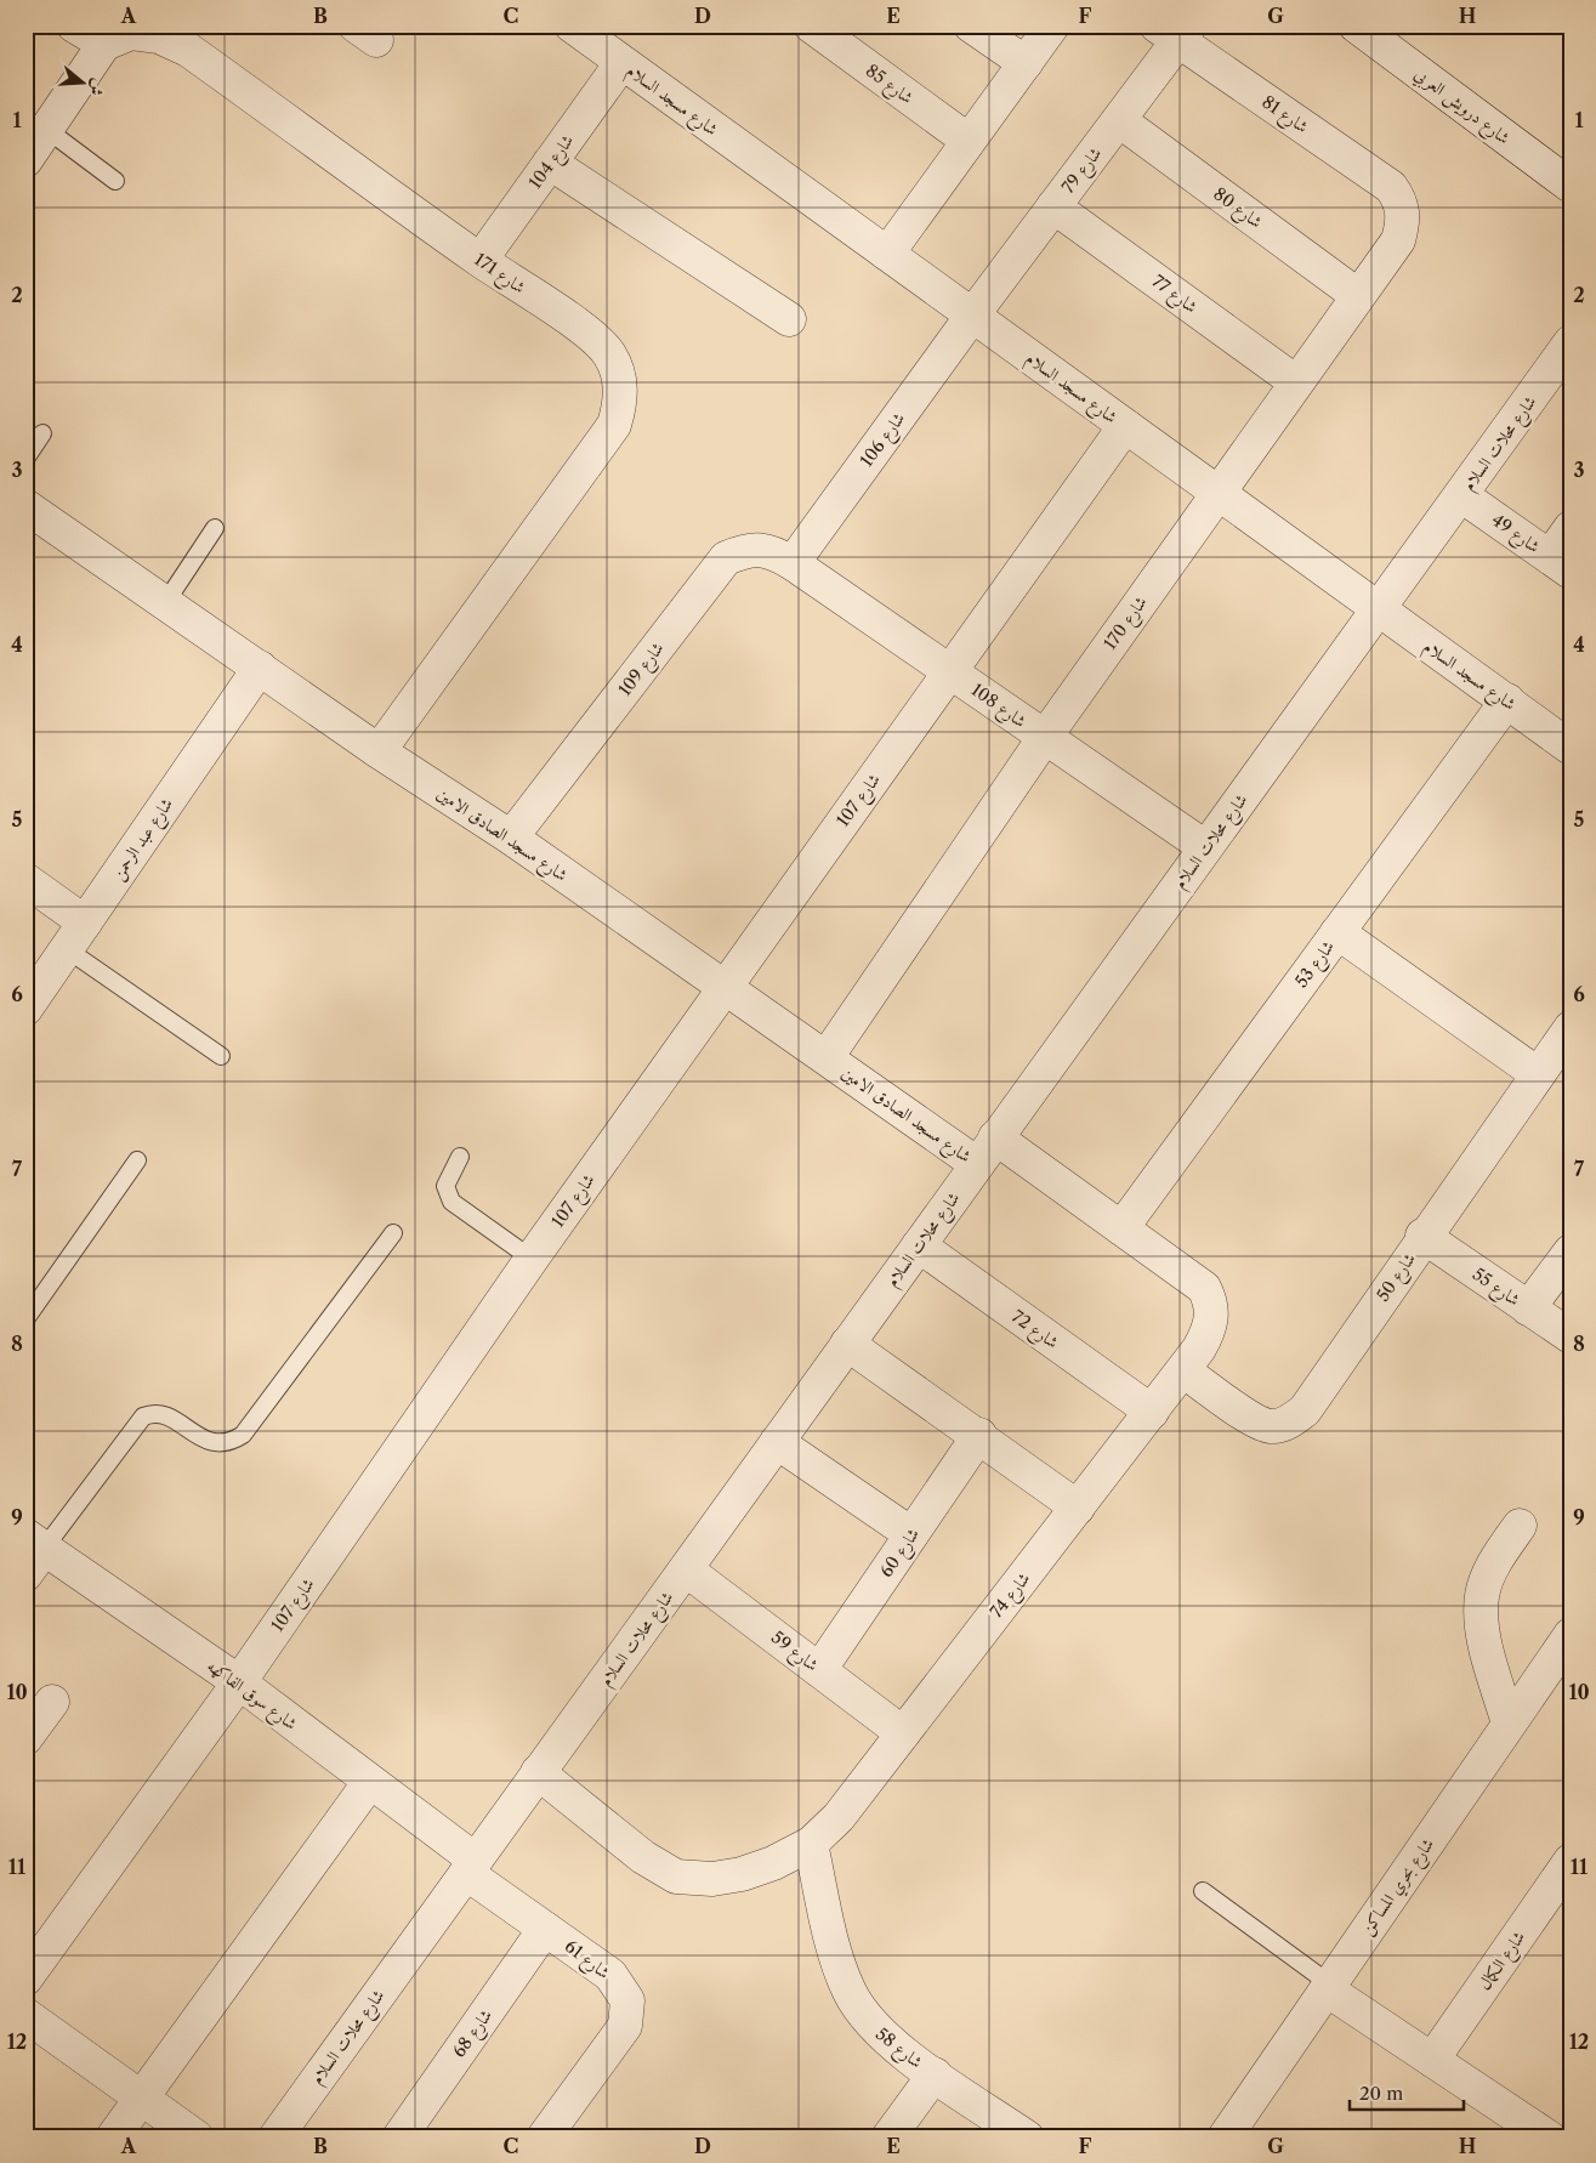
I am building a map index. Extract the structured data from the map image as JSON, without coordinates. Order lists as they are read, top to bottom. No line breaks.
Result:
{"streets":{"street":["شارع 85","شارع مسجد السلام","شارع درويش العربي","شارع 81","شارع 104","شارع 79","شارع 80","شارع 171","شارع 77","شارع 106","شارع محلات السلام","شارع 49","شارع 170","شارع 109","شارع 108","شارع 107","شارع مسجد الصادق الامين","شارع عبد الرحمن","شارع 53","شارع 50","شارع 55","شارع 72","شارع 60","شارع 74","شارع 59","شارع سوق الفاكهه","شارع بحري المساكن","شارع 61","شارع الكمال","شارع 68","شارع 58"]},"crossings":[["شارع مسجد السلام","شارع 104"],["شارع مسجد السلام","شارع 79"],["شارع مسجد السلام","شارع 106"],["شارع مسجد السلام","شارع محلات السلام"],["شارع مسجد السلام","شارع 170"],["شارع مسجد السلام","شارع 107"],["شارع مسجد السلام","شارع 53"],["شارع 81","شارع 79"],["شارع 81","شارع 170"],["شارع 104","شارع 171"],["شارع 79","شارع 80"],["شارع 79","شارع 77"],["شارع 79","شارع 106"],["شارع 80","شارع 170"],["شارع 171","شارع مسجد الصادق الامين"],["شارع 77","شارع 170"],["شارع 106","شارع 109"],["شارع 106","شارع 108"],["شارع محلات السلام","شارع 49"],["شارع محلات السلام","شارع 108"],["شارع محلات السلام","شارع مسجد الصادق الامين"],["شارع محلات السلام","شارع 72"],["شارع محلات السلام","شارع 74"],["شارع محلات السلام","شارع 59"],["شارع محلات السلام","شارع سوق الفاكهه"],["شارع محلات السلام","شارع 61"],["شارع 170","شارع 108"],["شارع 170","شارع مسجد الصادق الامين"],["شارع 109","شارع 108"],["شارع 109","شارع مسجد الصادق الامين"],["شارع 108","شارع 107"],["شارع 107","شارع مسجد الصادق الامين"],["شارع 107","شارع سوق الفاكهه"],["شارع مسجد الصادق الامين","شارع عبد الرحمن"],["شارع 53","شارع 74"],["شارع 50","شارع 55"],["شارع 50","شارع 74"],["شارع 72","شارع 74"],["شارع 60","شارع 59"],["شارع 74","شارع 59"],["شارع 74","شارع 58"],["شارع سوق الفاكهه","شارع 61"],["شارع 61","شارع 68"]],"scale_bar":"20 m","north":"right","grid":{"columns":["A","B","C","D","E","F","G","H"],"rows":["1","2","3","4","5","6","7","8","9","10","11","12"]}}
